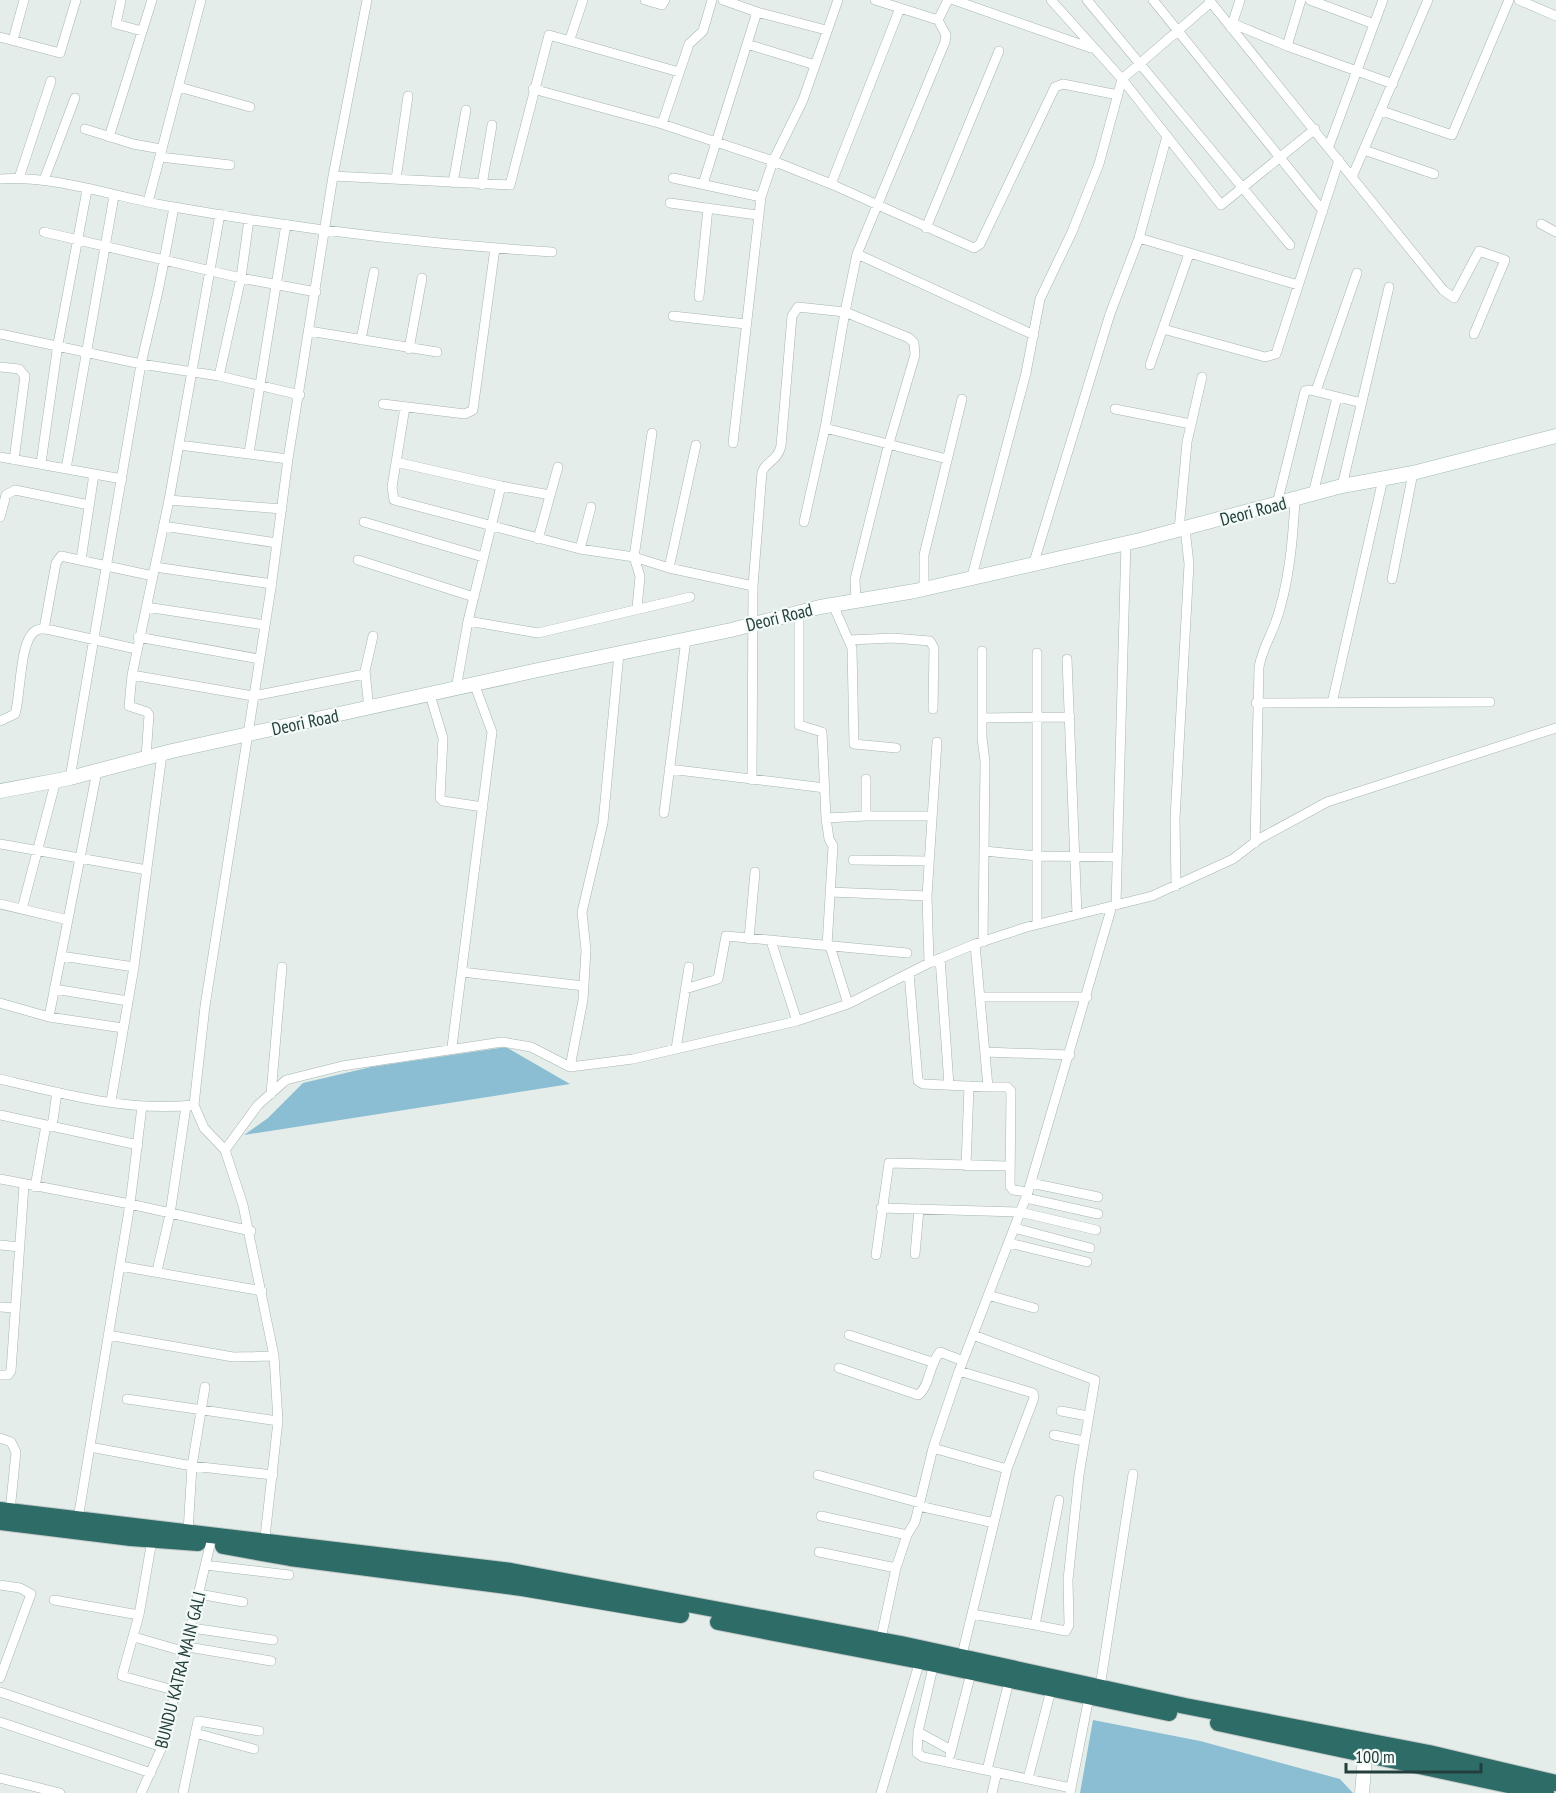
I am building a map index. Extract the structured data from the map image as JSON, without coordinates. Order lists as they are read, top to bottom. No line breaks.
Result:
{"streets":{"street":["Deori Road","BUNDU KATRA MAIN GALI"]},"scale_bar":"100 m"}
